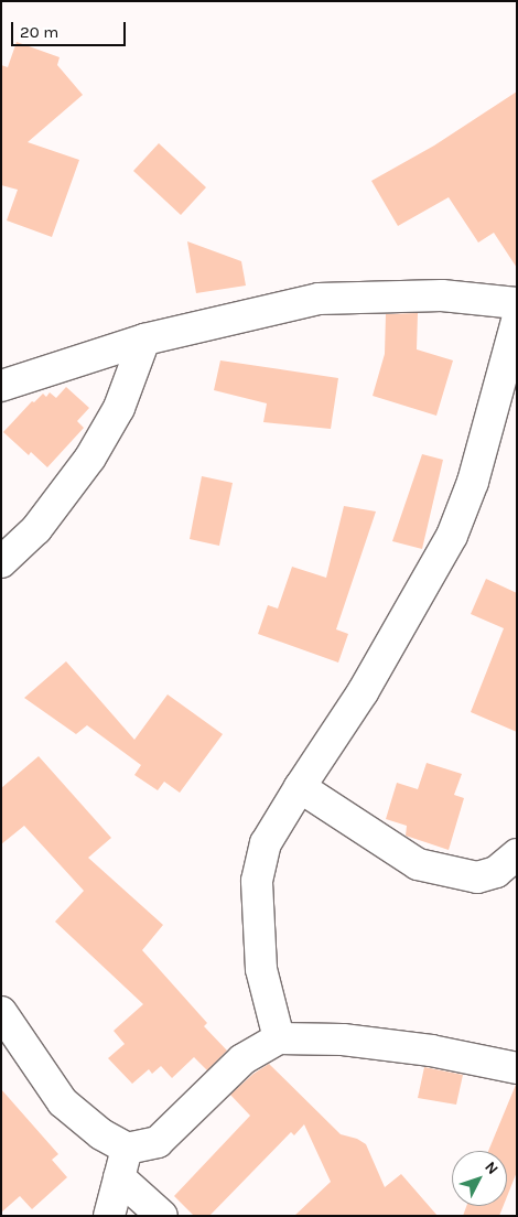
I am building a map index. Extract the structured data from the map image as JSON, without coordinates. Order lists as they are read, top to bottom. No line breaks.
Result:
{"scale_bar":"20 m","north":"top right"}
